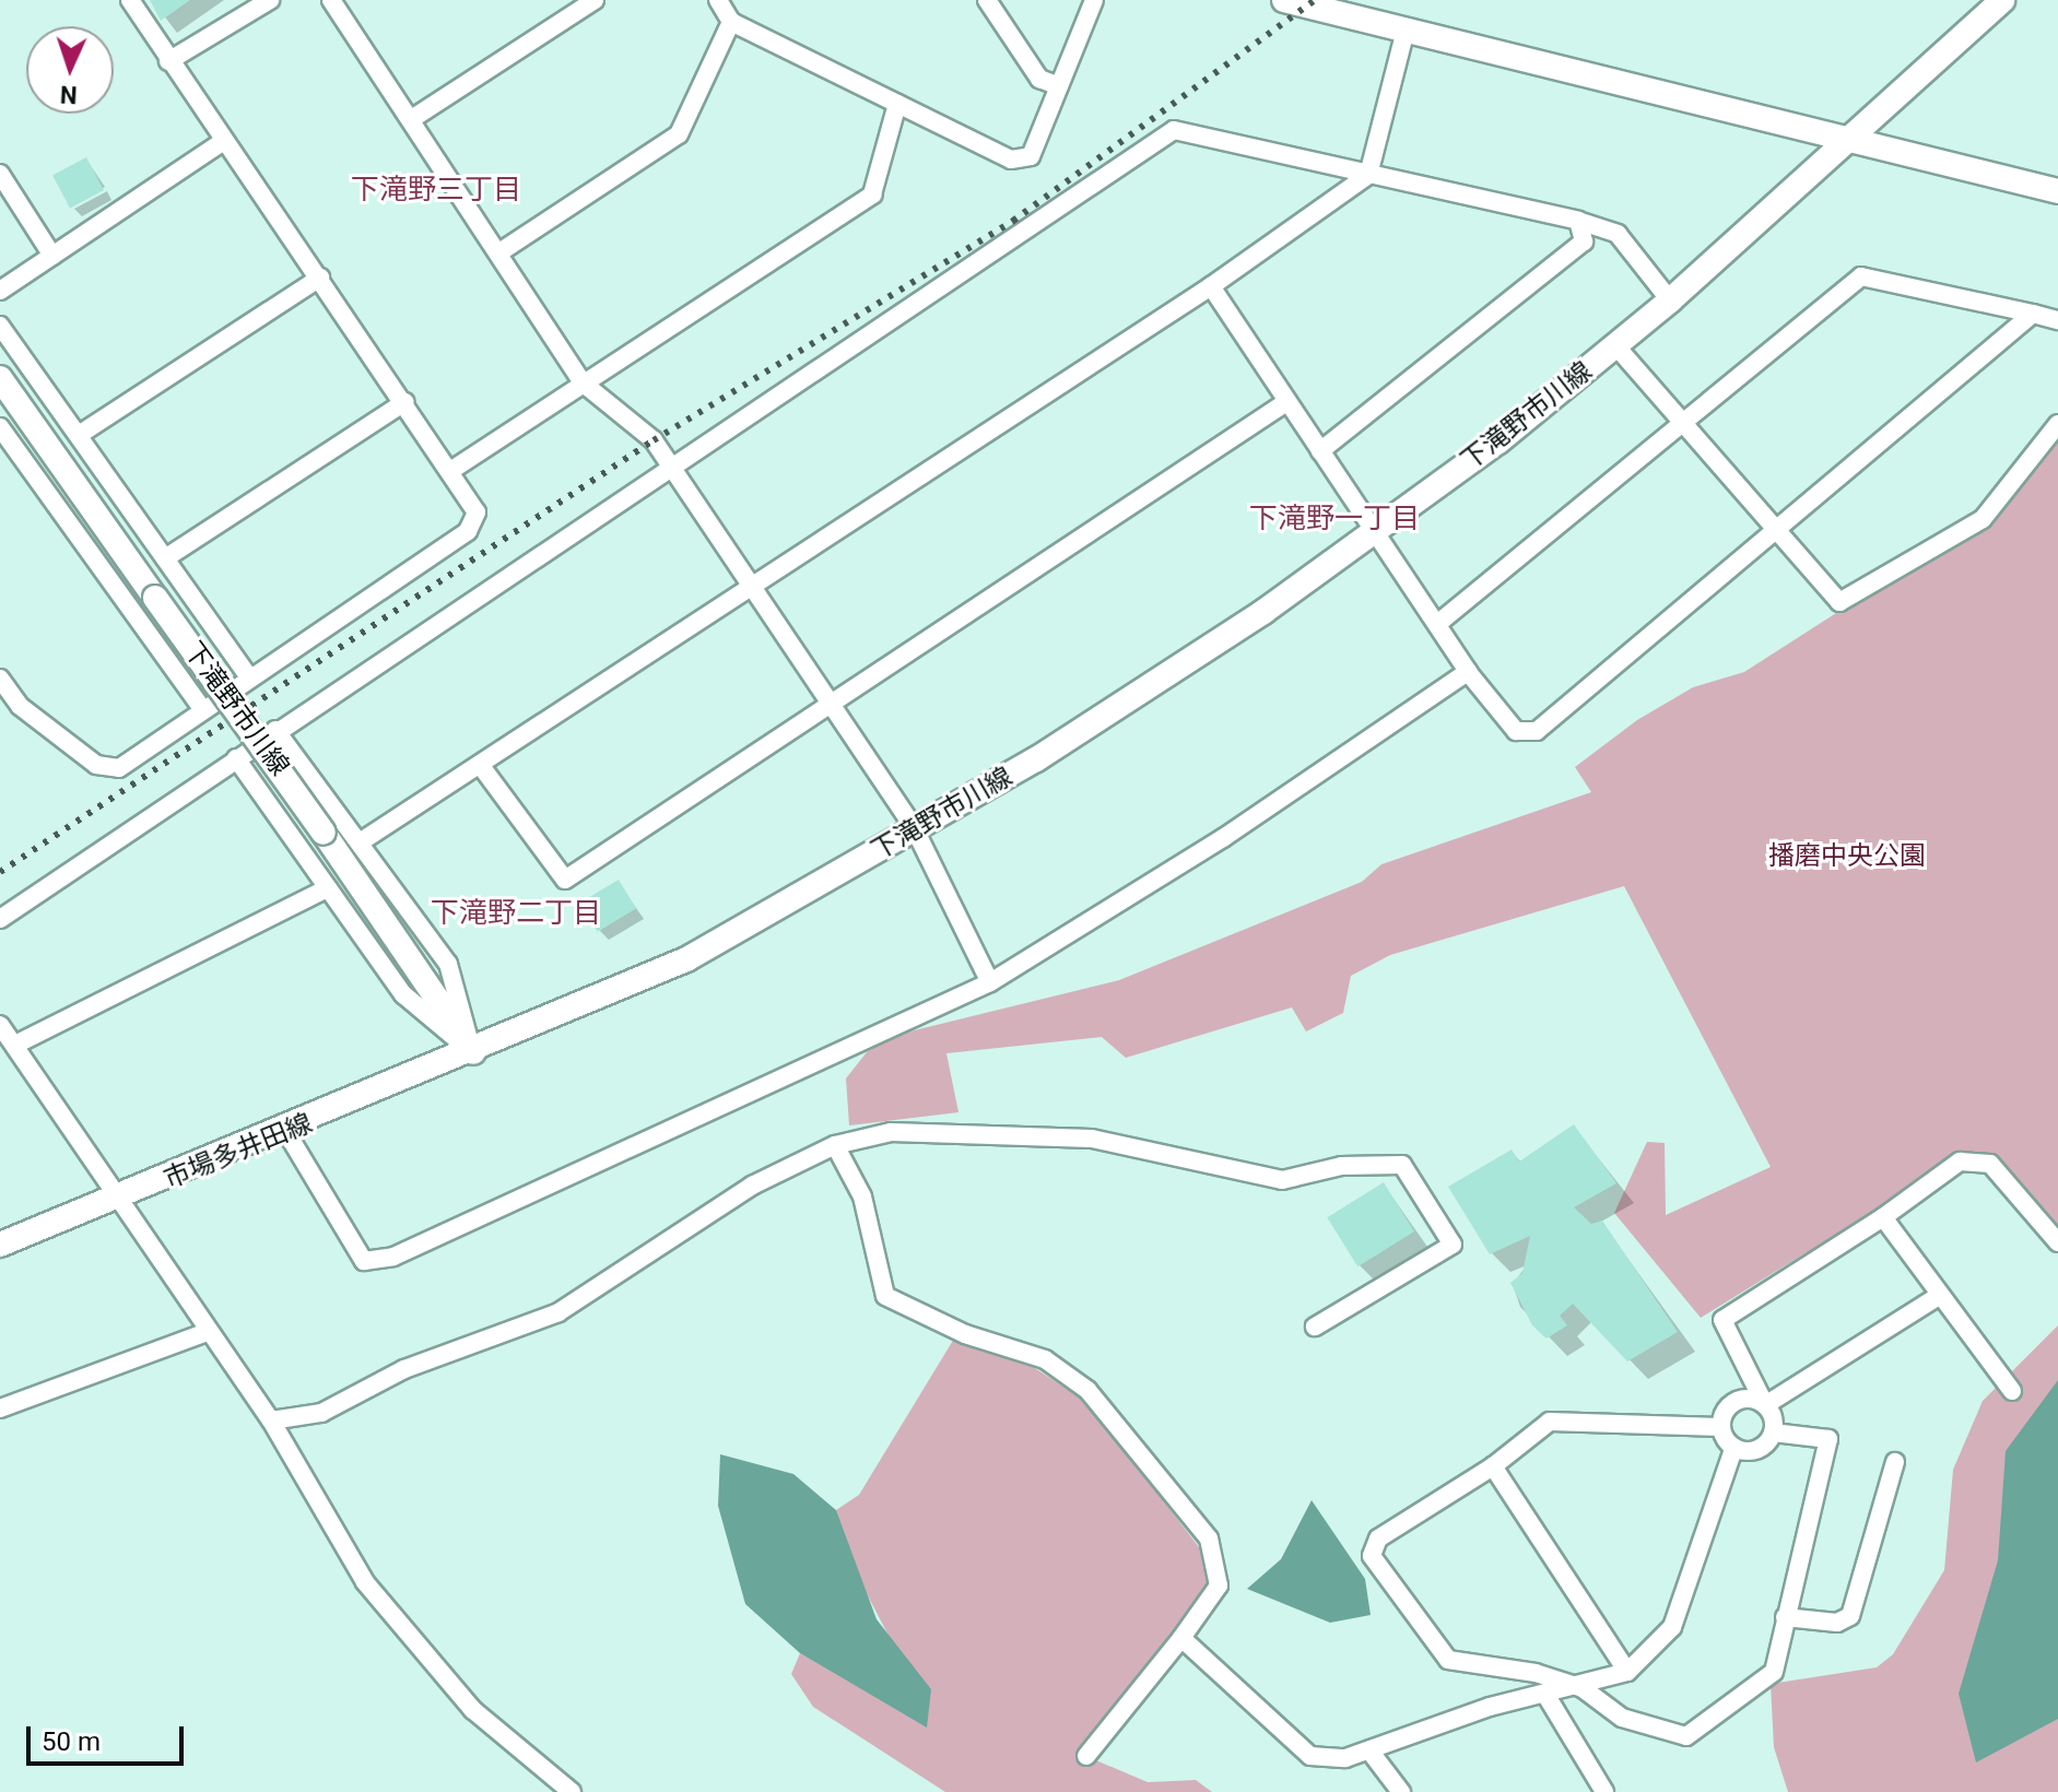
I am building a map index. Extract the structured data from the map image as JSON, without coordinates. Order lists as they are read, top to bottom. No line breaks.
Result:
{"streets":{"main road":["下滝野市川線","市場多井田線"]},"crossings":[["下滝野市川線","市場多井田線"]],"districts":["下滝野三丁目","下滝野一丁目","下滝野二丁目"],"parks":["播磨中央公園"],"scale_bar":"50 m","north":"bottom"}
